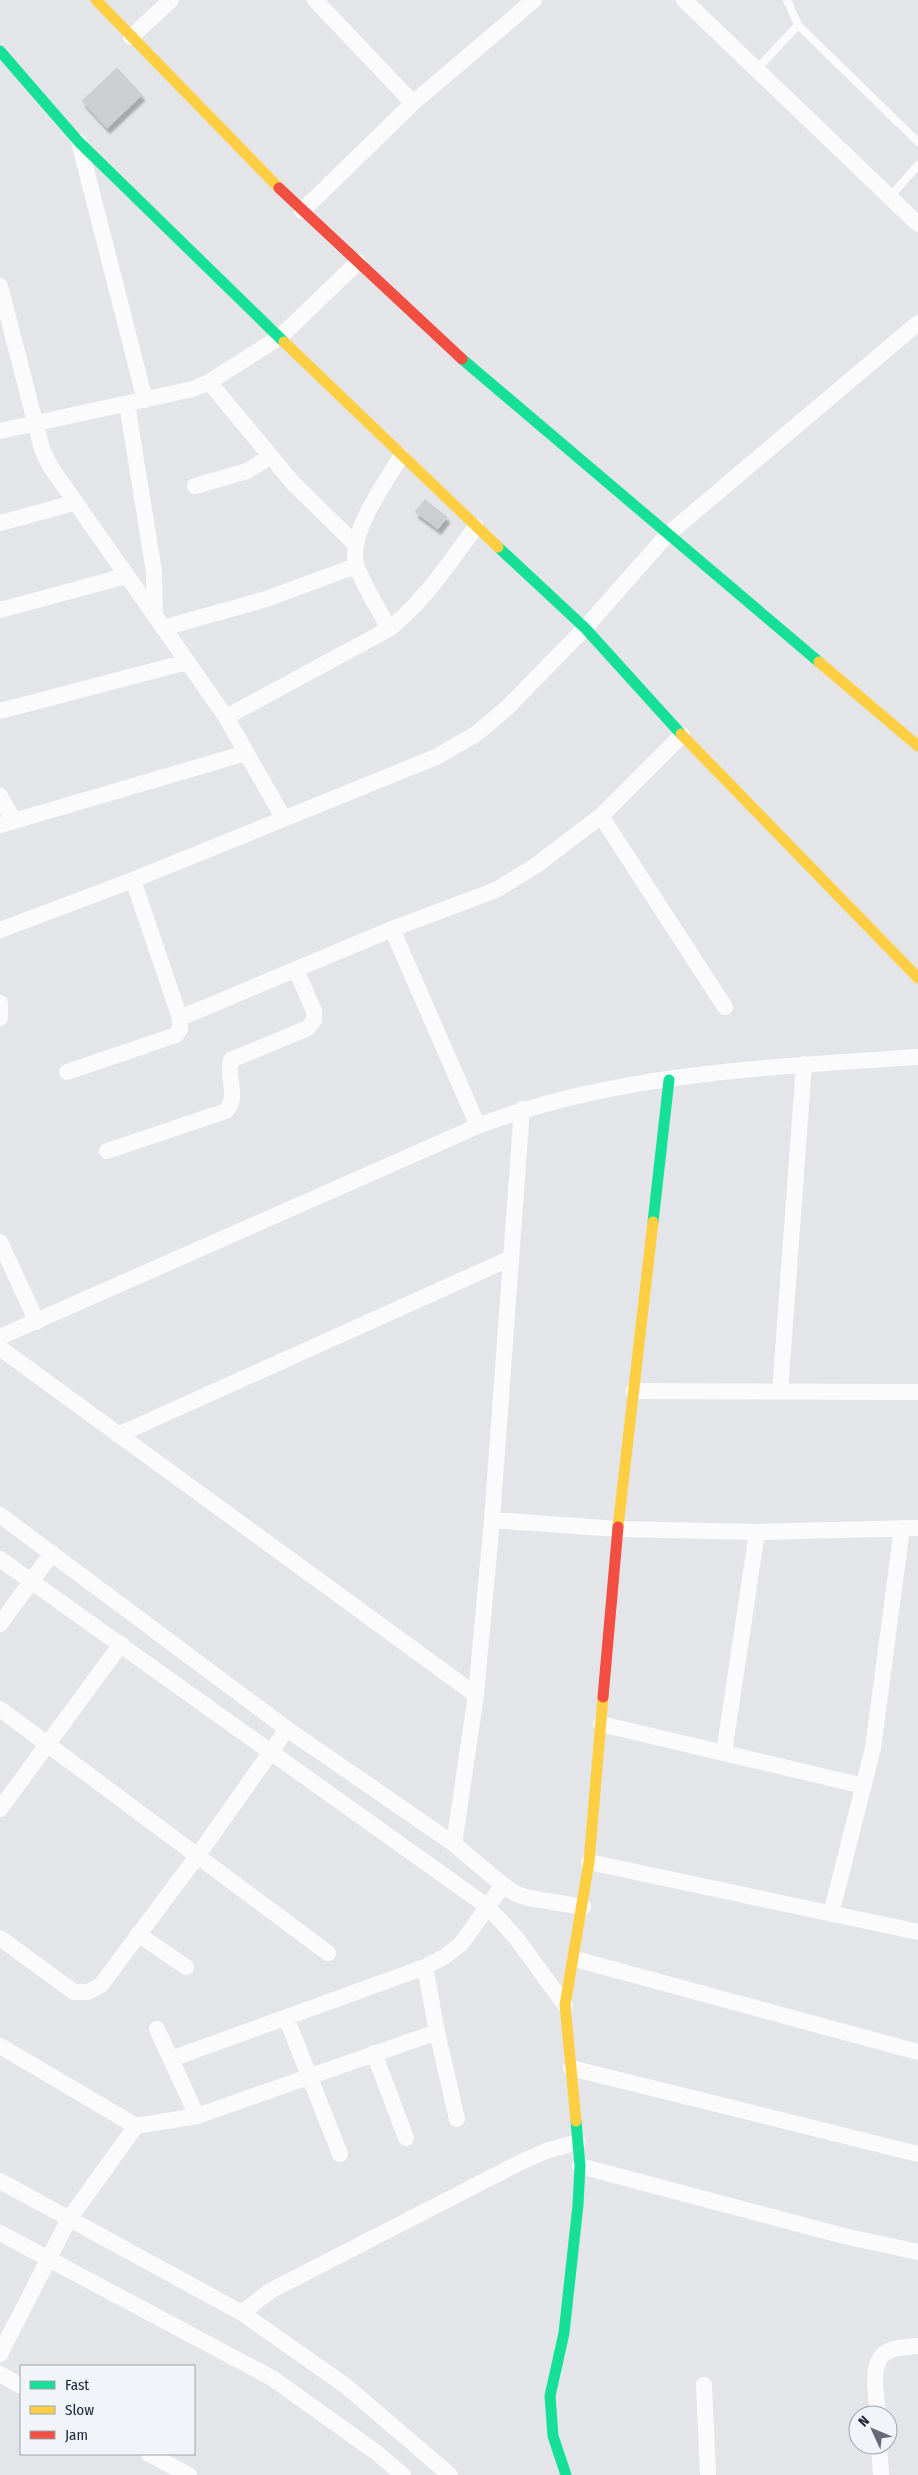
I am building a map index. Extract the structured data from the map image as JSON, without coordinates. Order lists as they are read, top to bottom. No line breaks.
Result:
{"legend":["Fast","Slow","Jam"],"north":"top left"}
